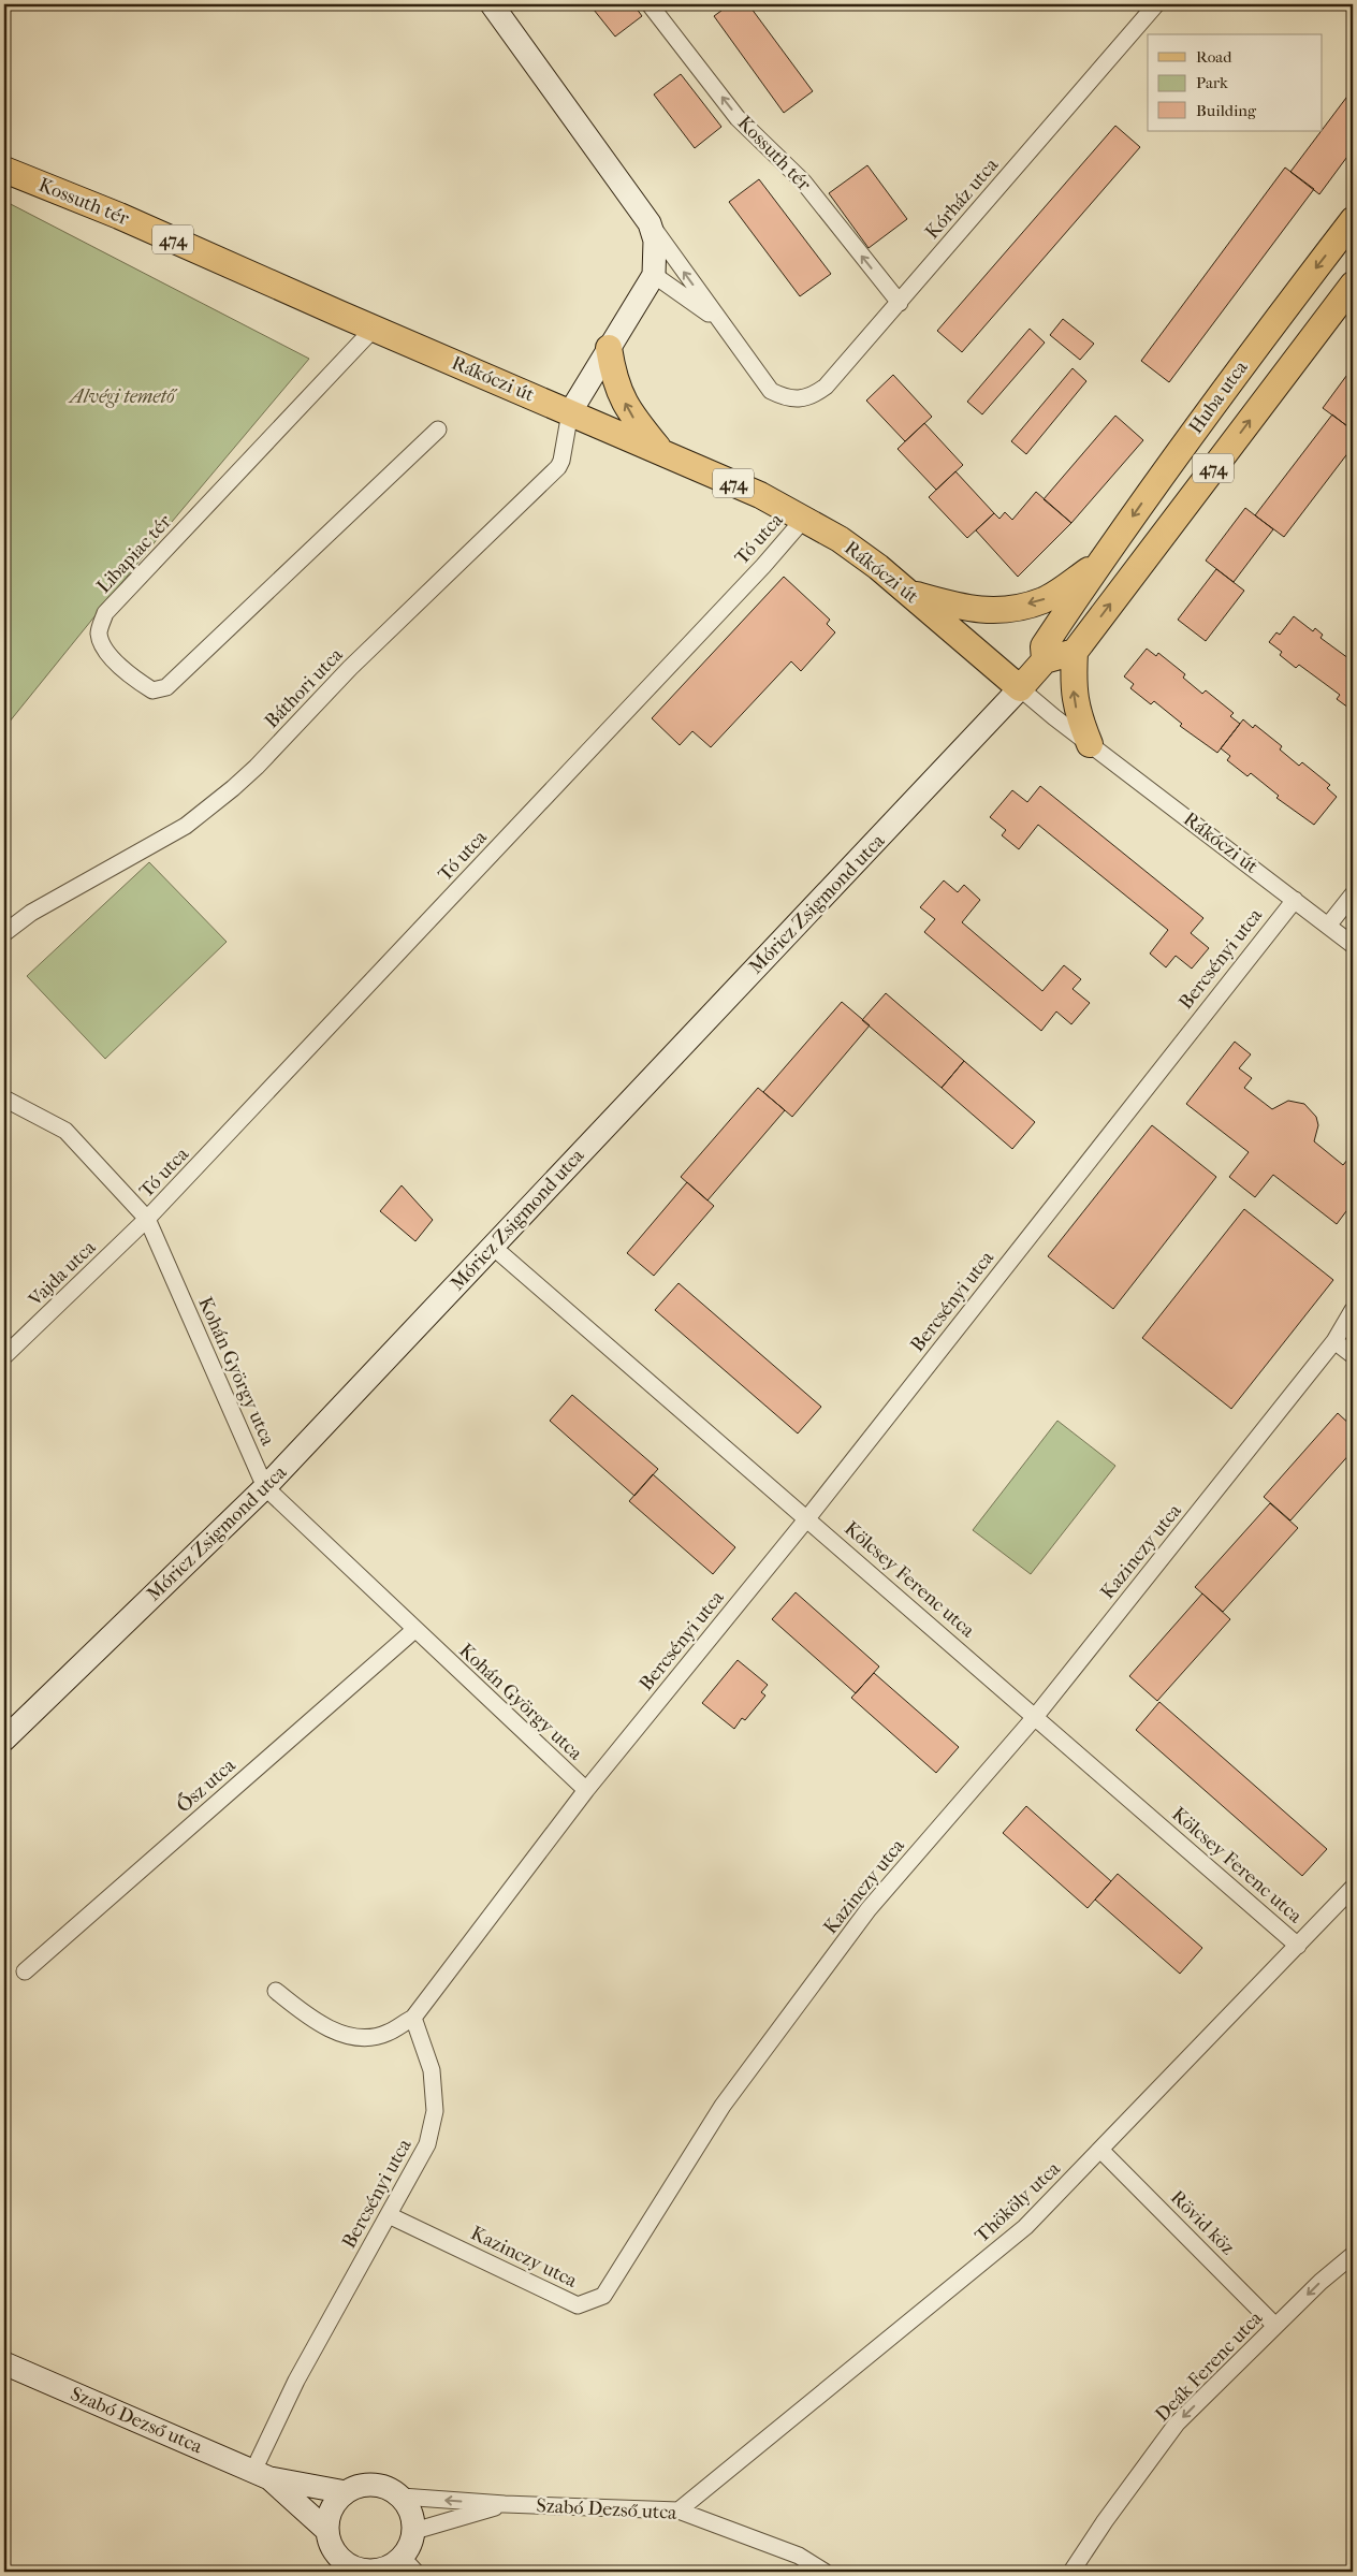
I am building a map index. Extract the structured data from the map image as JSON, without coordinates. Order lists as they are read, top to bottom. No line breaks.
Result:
{"streets":{"main road":["Kossuth tér","474","Rákóczi út","Huba utca","Móricz Zsigmond utca","Szabó Dezső utca"],"street":["Kórház utca","Tó utca","Libapiac tér","Báthori utca","Bercsényi utca","Vajda utca","Kohán György utca","Kazinczy utca","Kölcsey Ferenc utca","Ősz utca","Thököly utca","Rövid köz","Deák Ferenc utca"]},"crossings":[["Kossuth tér","Kórház utca"],["Kossuth tér","Rákóczi út"],["474","Rákóczi út"],["474","Huba utca"],["Rákóczi út","Huba utca"],["Rákóczi út","Tó utca"],["Rákóczi út","Libapiac tér"],["Rákóczi út","Báthori utca"],["Rákóczi út","Móricz Zsigmond utca"],["Rákóczi út","Bercsényi utca"],["Huba utca","Móricz Zsigmond utca"],["Tó utca","Vajda utca"],["Tó utca","Kohán György utca"],["Móricz Zsigmond utca","Kohán György utca"],["Móricz Zsigmond utca","Kölcsey Ferenc utca"],["Bercsényi utca","Kohán György utca"],["Bercsényi utca","Kazinczy utca"],["Bercsényi utca","Kölcsey Ferenc utca"],["Bercsényi utca","Szabó Dezső utca"],["Vajda utca","Kohán György utca"],["Kohán György utca","Ősz utca"],["Kazinczy utca","Kölcsey Ferenc utca"],["Kölcsey Ferenc utca","Thököly utca"],["Thököly utca","Rövid köz"],["Thököly utca","Szabó Dezső utca"],["Rövid köz","Deák Ferenc utca"]],"one_way":["Kossuth tér","Deák Ferenc utca"],"parks":["Alvégi temető"],"legend":["Road","Park","Building"]}
